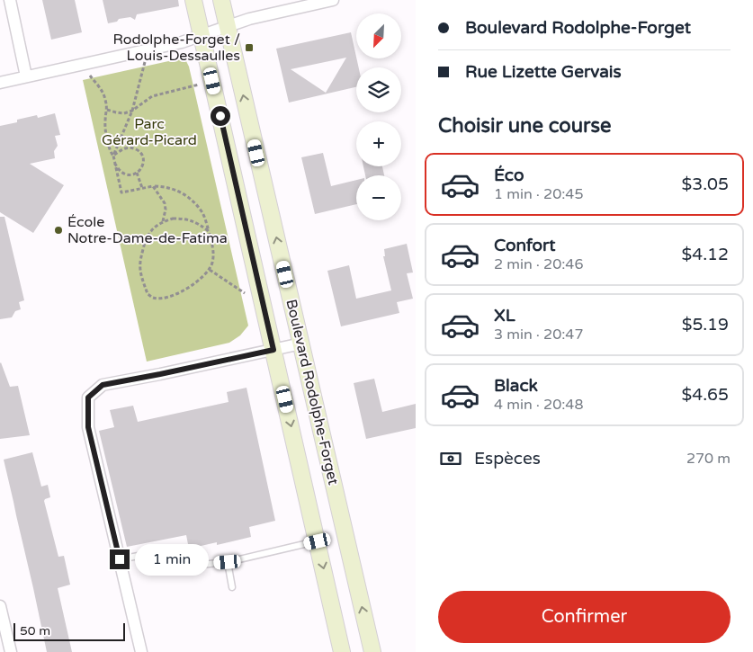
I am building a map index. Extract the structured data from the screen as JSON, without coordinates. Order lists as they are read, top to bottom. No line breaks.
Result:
{"streets":{"street":["Boulevard Rodolphe-Forget"]},"parks":["Parc Gérard-Picard"],"places":{"transit":["Rodolphe-Forget / Louis-Dessaulles"],"other":["École Notre-Dame-de-Fatima"]},"scale_bar":"50 m","north":"bottom left","page":{"banner":["Boulevard Rodolphe-Forget","Rue Lizette Gervais"],"map_buttons":["+","−"],"heading":"Choisir une course","list":[{"name":"Éco","note":"1 min · 20:45","value":"$3.05"},{"name":"Confort","note":"2 min · 20:46","value":"$4.12"},{"name":"XL","note":"3 min · 20:47","value":"$5.19"},{"name":"Black","note":"4 min · 20:48","value":"$4.65"}],"pay":["Espèces","270 m"],"bubble":"1 min","buttons":"Confirmer","scale":"50 m"}}
